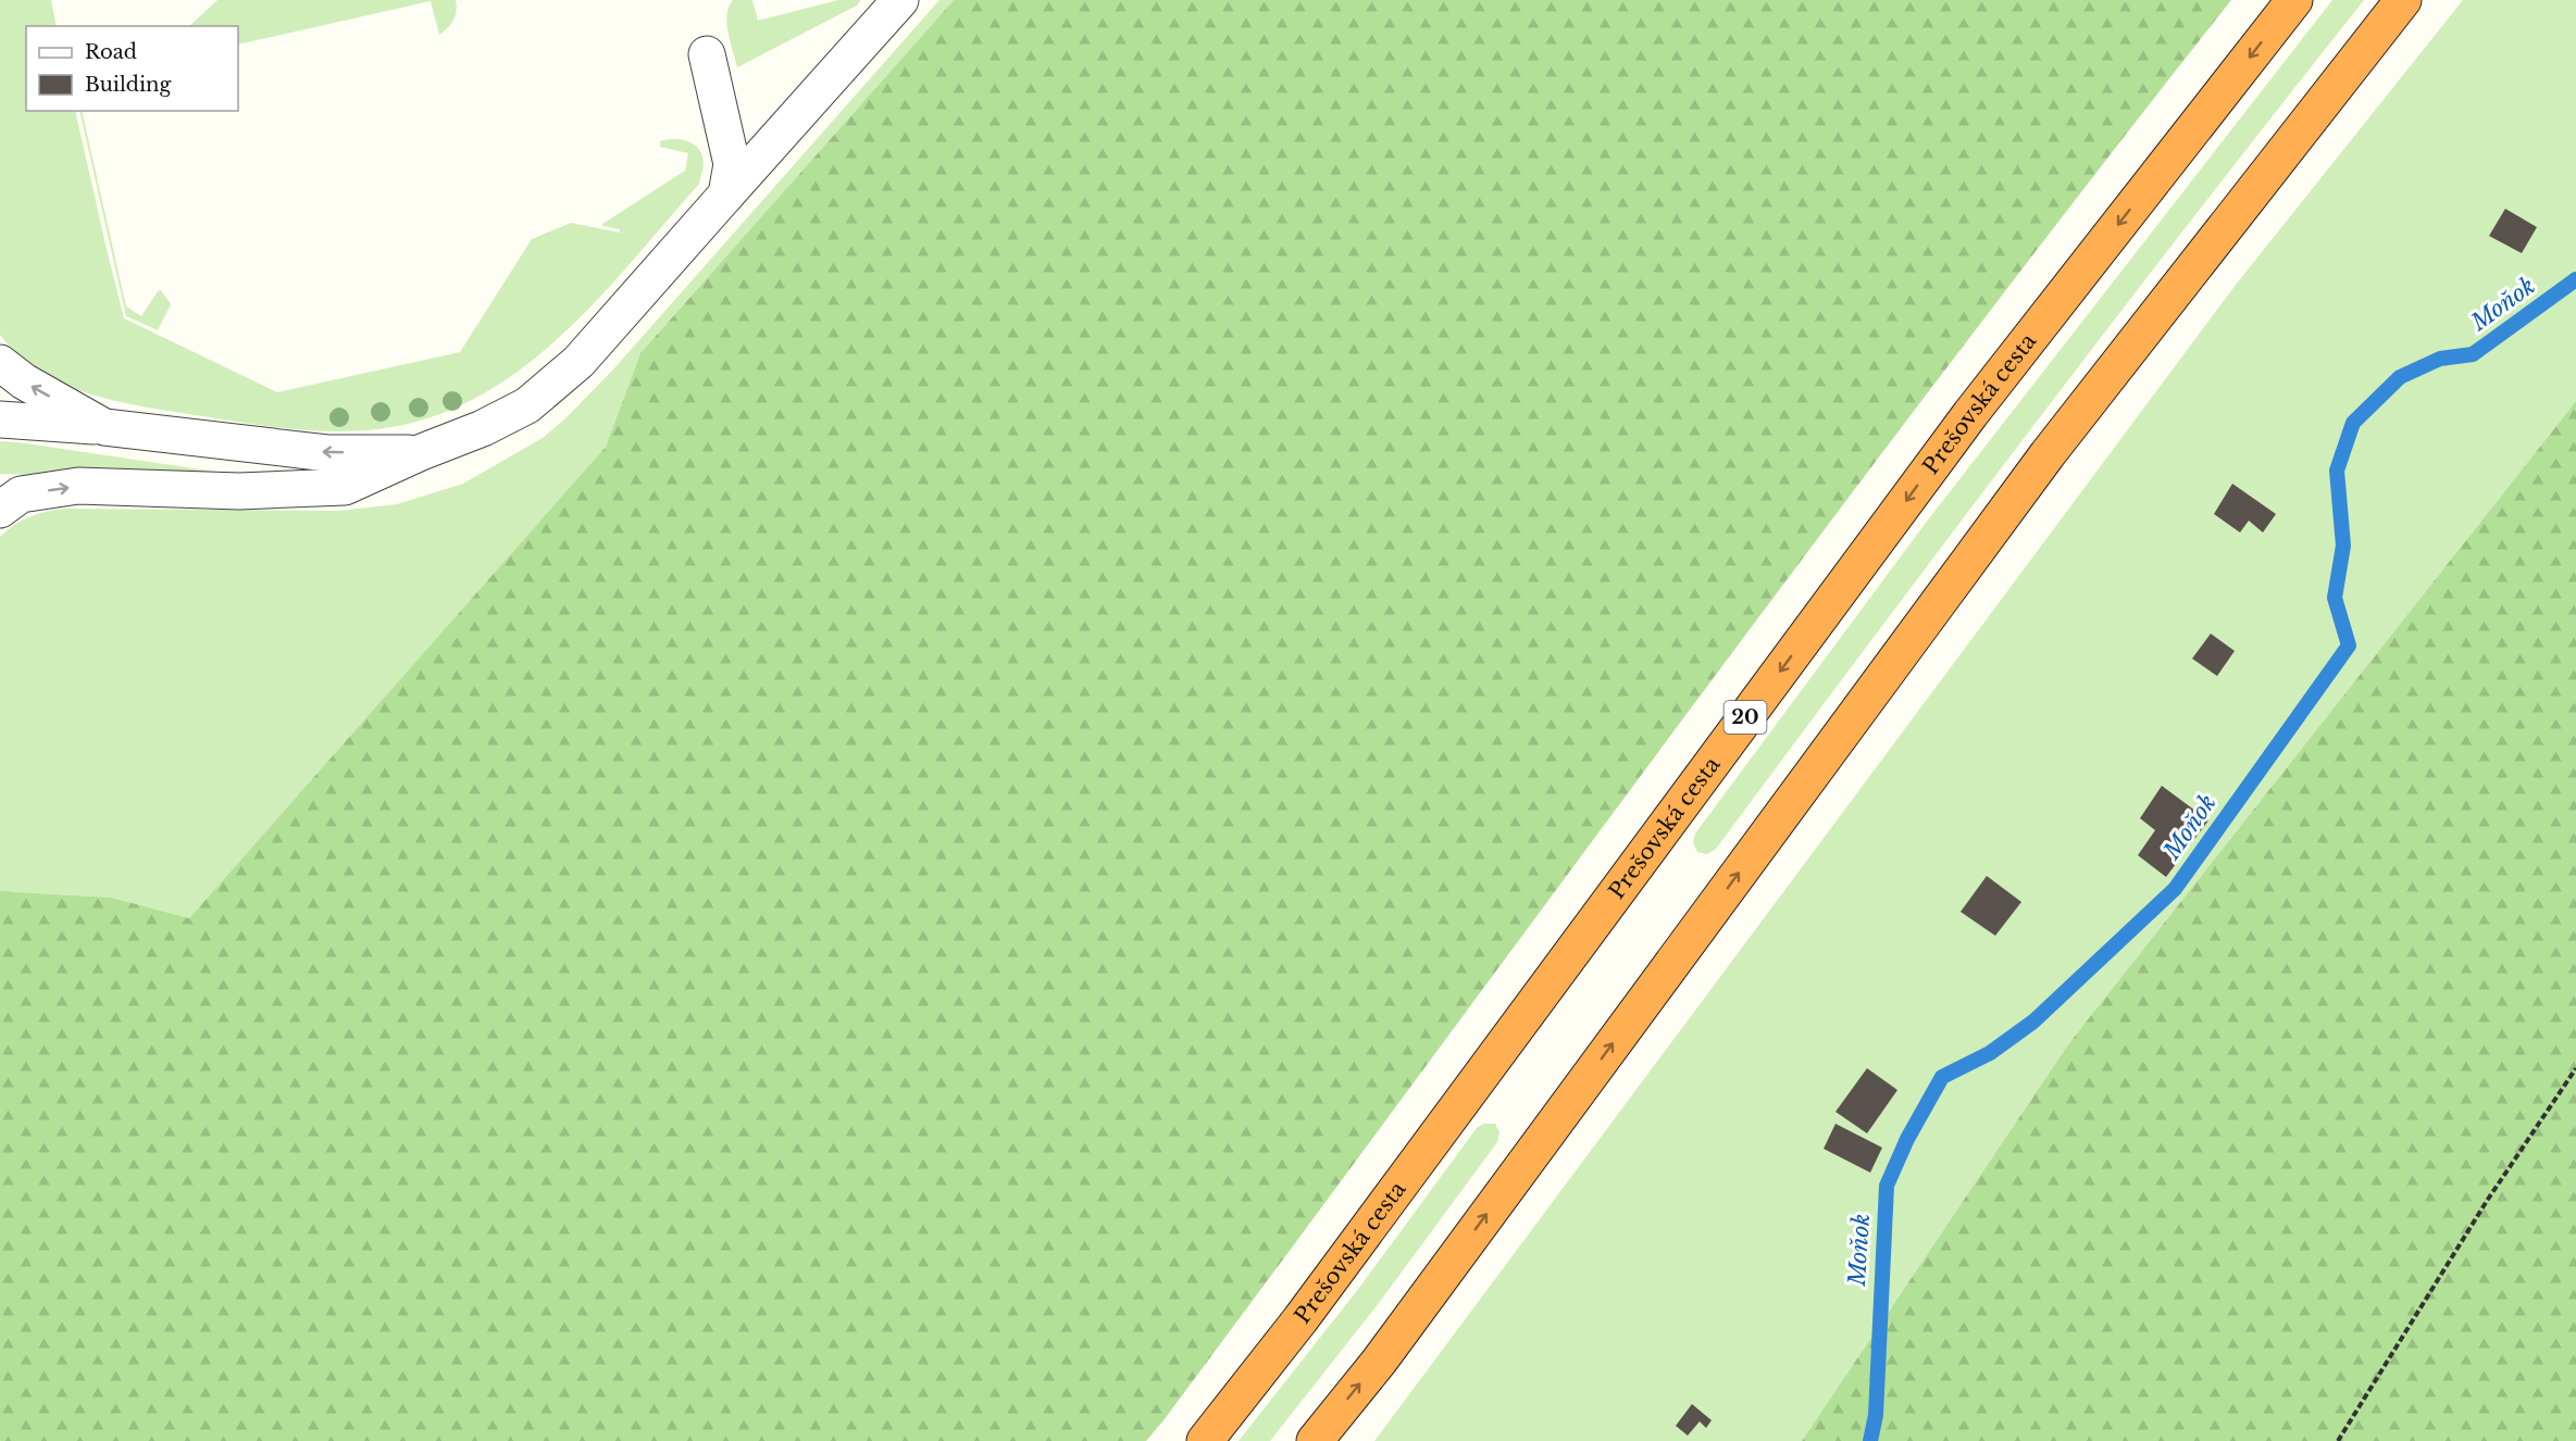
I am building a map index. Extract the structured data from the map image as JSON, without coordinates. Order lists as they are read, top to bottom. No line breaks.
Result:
{"streets":{"highway":["Prešovská cesta","20"]},"water":["Moňok"],"legend":["Road","Building"]}
